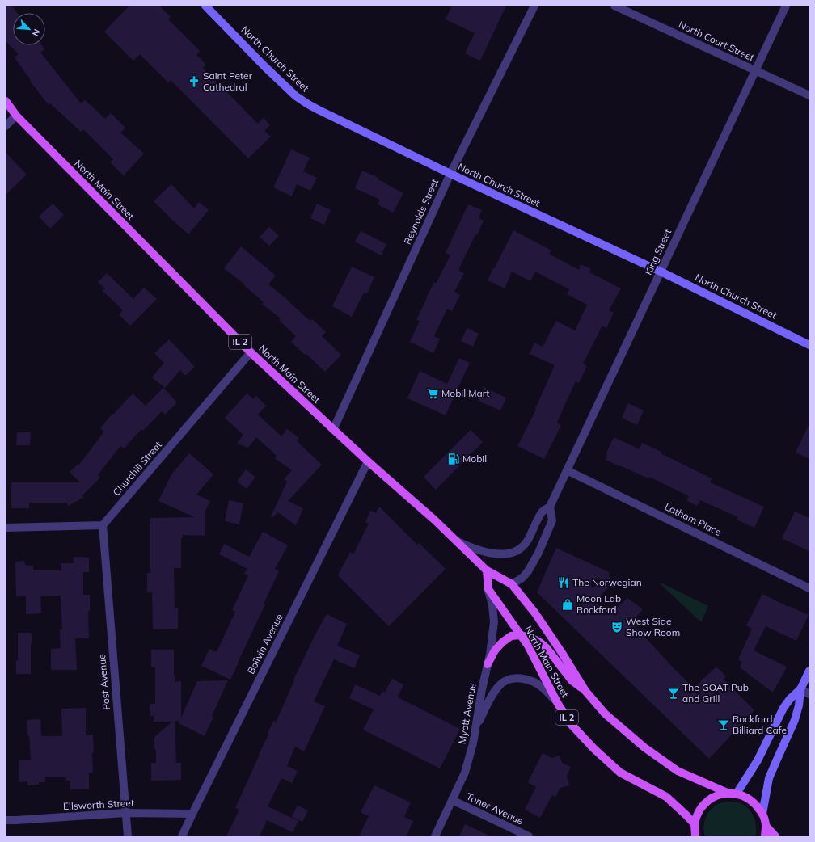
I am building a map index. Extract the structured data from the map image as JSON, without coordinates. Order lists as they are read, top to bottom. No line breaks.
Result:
{"streets":{"main road":["North Main Street","IL 2"],"street":["North Court Street","North Church Street","Reynolds Street","King Street","Churchill Street","Latham Place","Boilvin Avenue","Post Avenue","Myott Avenue","Ellsworth Street","Toner Avenue"]},"crossings":[["North Court Street","King Street"],["North Church Street","Reynolds Street"],["North Church Street","King Street"],["North Main Street","Reynolds Street"],["North Main Street","King Street"],["North Main Street","Churchill Street"],["North Main Street","Boilvin Avenue"],["North Main Street","Myott Avenue"],["King Street","Latham Place"],["Churchill Street","Post Avenue"],["Boilvin Avenue","Ellsworth Street"],["Post Avenue","Ellsworth Street"],["Myott Avenue","Toner Avenue"]],"places":{"church":["Saint Peter Cathedral"],"supermarket":["Mobil Mart"],"fuel station":["Mobil"],"restaurant":["The Norwegian"],"shop":["Moon Lab Rockford"],"theatre":["West Side Show Room"],"bar":["The GOAT Pub and Grill","Rockford Billiard Cafe"]},"north":"bottom right"}
